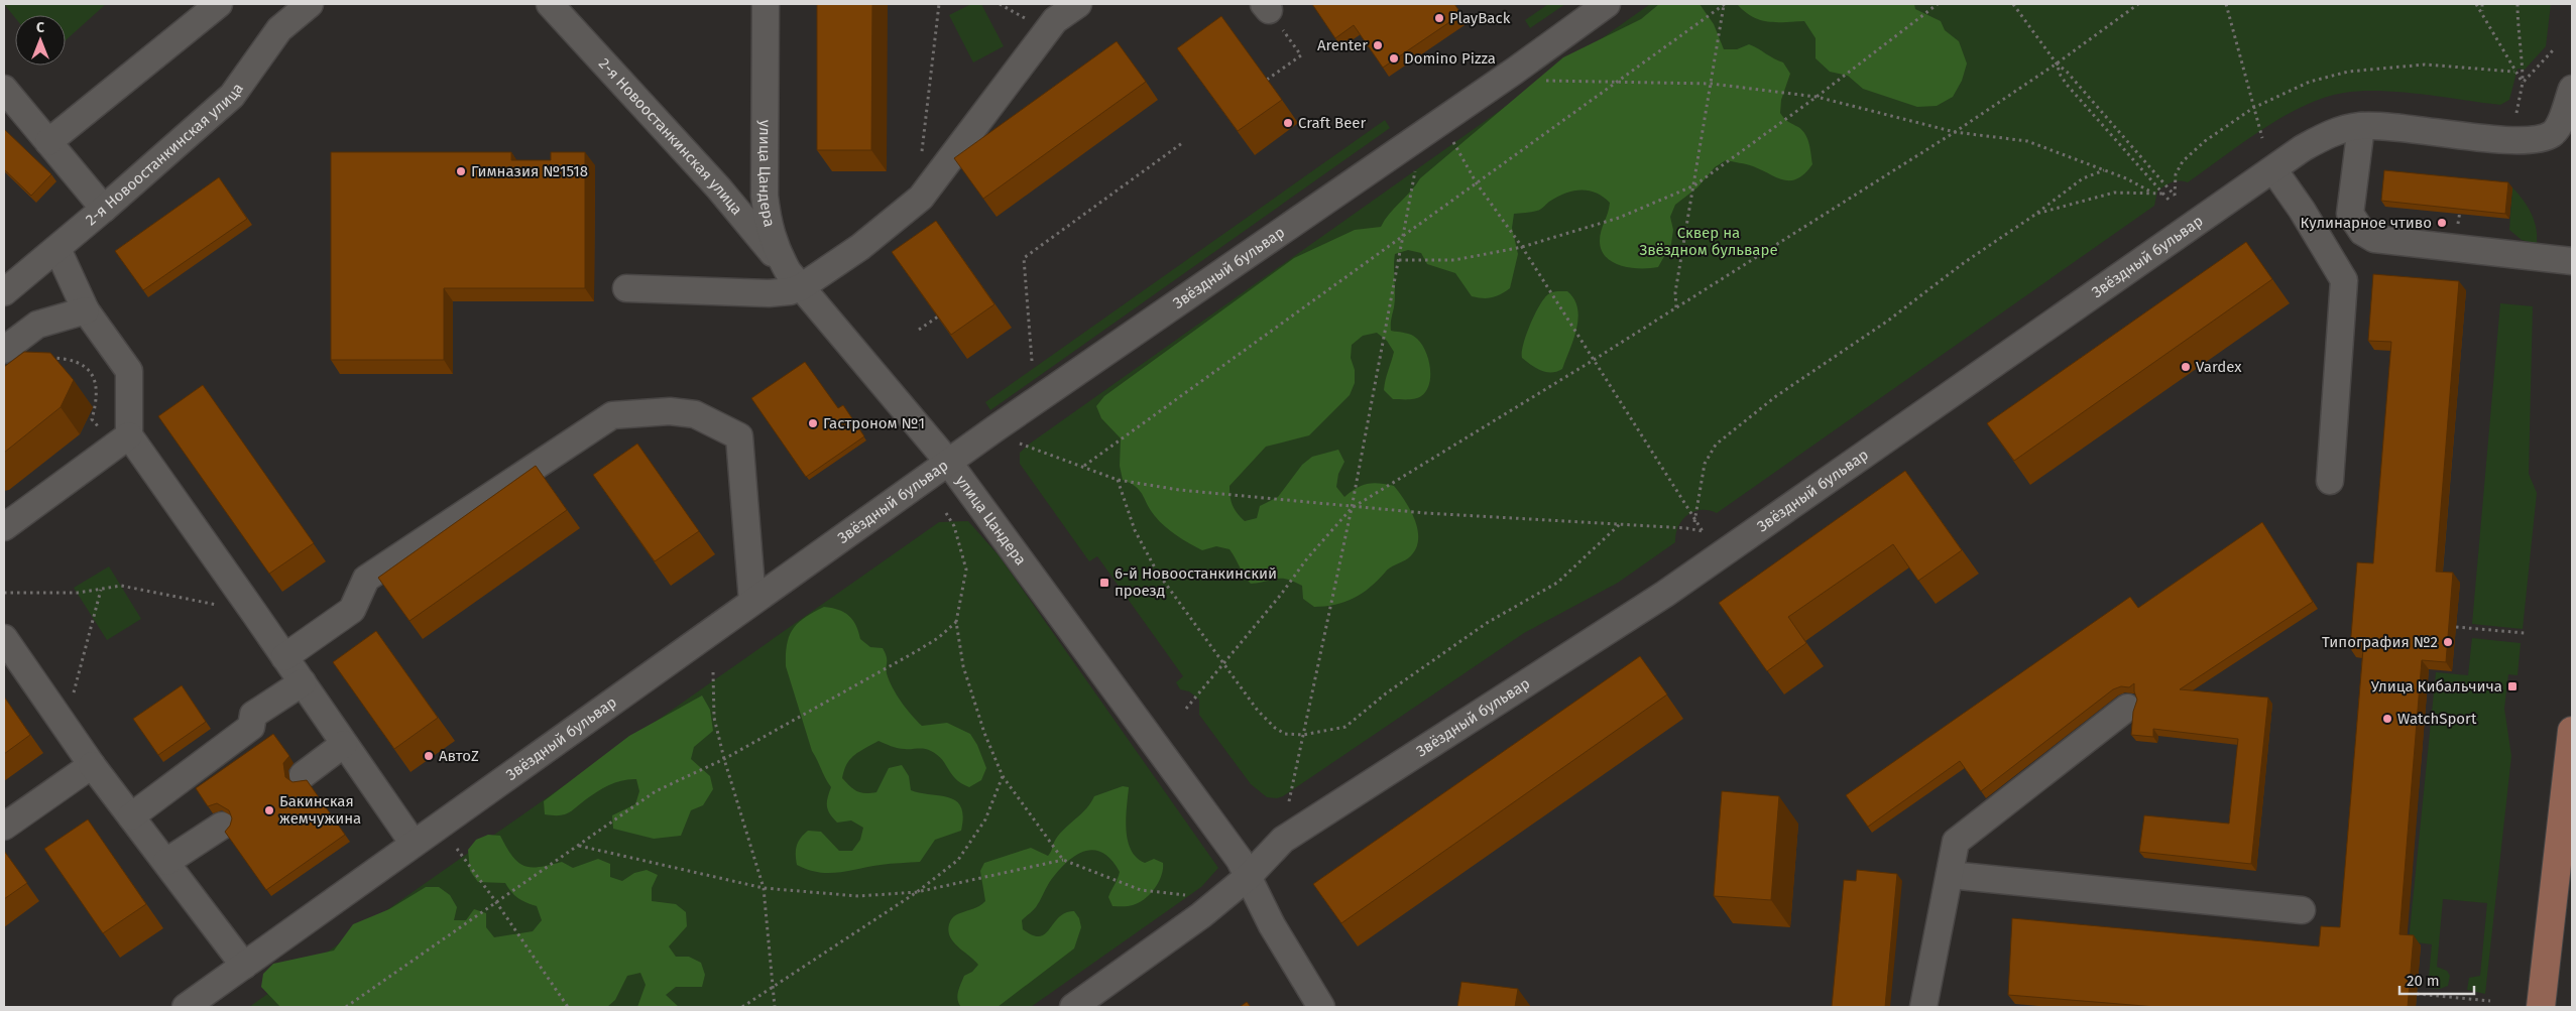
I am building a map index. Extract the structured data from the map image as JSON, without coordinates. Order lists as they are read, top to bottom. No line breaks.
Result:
{"streets":{"street":["2-я Новоостанкинская улица","улица Цандера","Звёздный бульвар"]},"crossings":[["2-я Новоостанкинская улица","улица Цандера"],["улица Цандера","Звёздный бульвар"]],"parks":["Сквер на Звёздном бульваре"],"places":{"other":["PlayBack","Arenter","Domino Pizza","Craft Beer","Гимназия №1518","Кулинарное чтиво","Vardex","Гастроном №1","Типография №2","WatchSport","АвтоZ","Бакинская жемчужина"],"transit":["6-й Новоостанкинский проезд","Улица Кибальчича"]},"scale_bar":"20 m","north":"top"}
